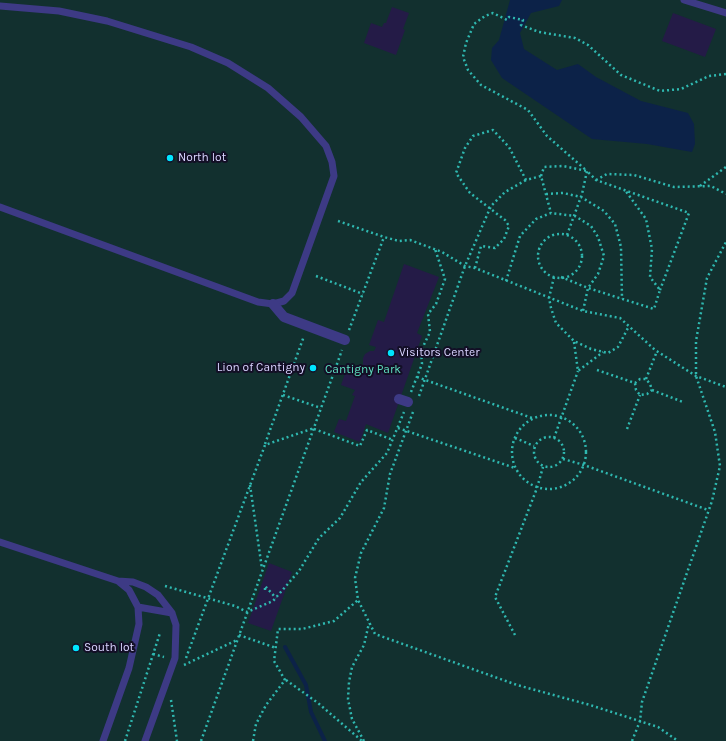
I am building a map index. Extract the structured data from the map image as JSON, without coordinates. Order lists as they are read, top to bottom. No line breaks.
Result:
{"parks":["Cantigny Park"],"places":["North lot","Visitors Center","Lion of Cantigny","South lot"]}
